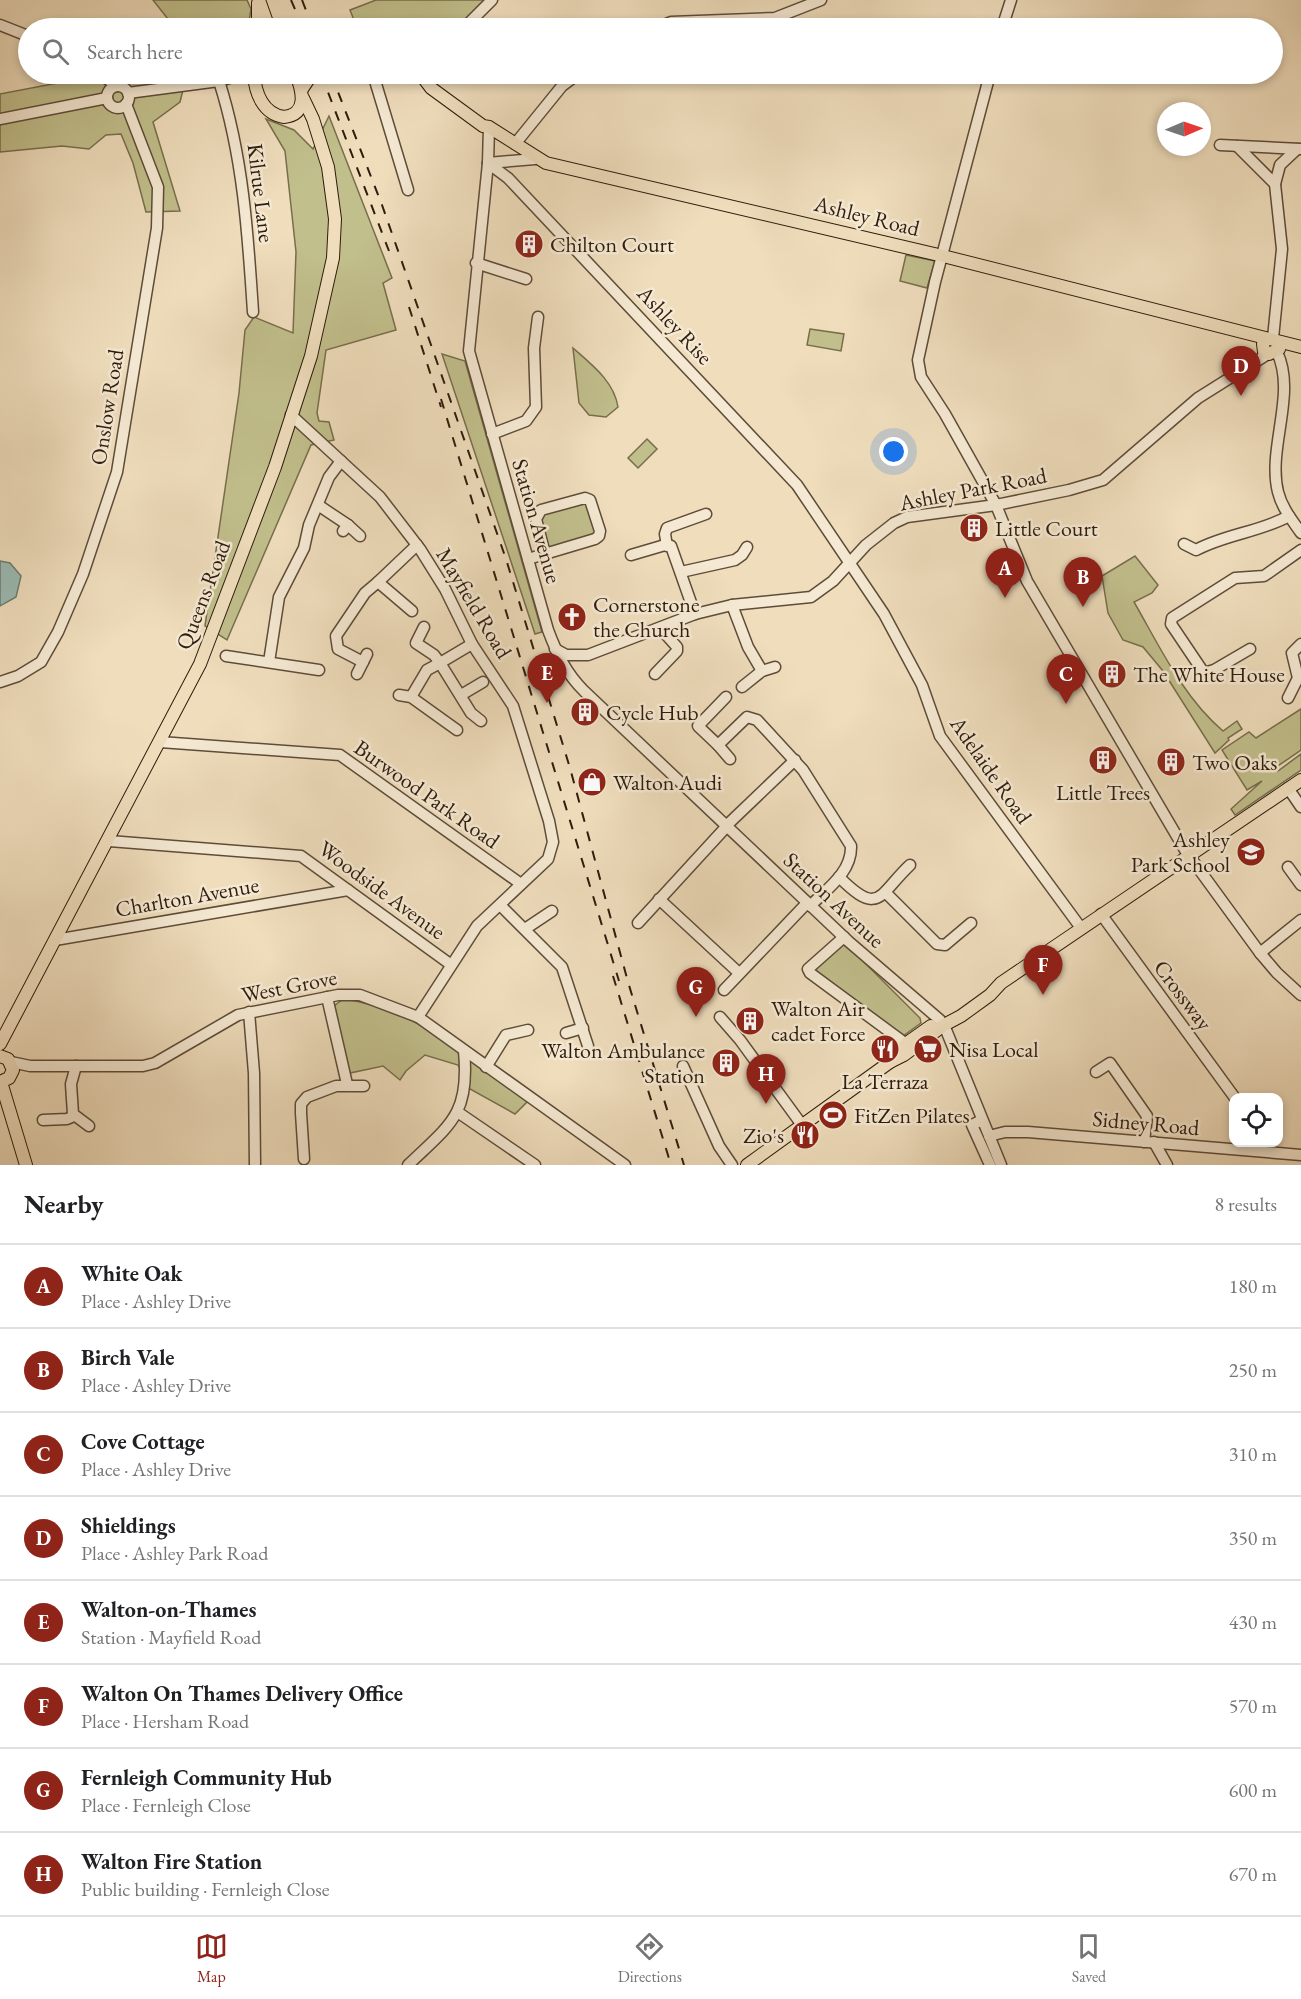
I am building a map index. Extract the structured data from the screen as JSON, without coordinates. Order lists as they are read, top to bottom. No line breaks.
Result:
{"streets":{"main road":["Ashley Road","Queens Road"],"street":["Kilrue Lane","Ashley Rise","Onslow Road","Ashley Park Road","Station Avenue","Mayfield Road","Adelaide Road","Burwood Park Road","Woodside Avenue","Charlton Avenue","West Grove","Crossway","Sidney Road"]},"crossings":[["Ashley Road","Ashley Park Road"],["Ashley Road","Station Avenue"],["Ashley Rise","Ashley Park Road"],["Ashley Rise","Station Avenue"],["Ashley Rise","Adelaide Road"],["Ashley Park Road","Station Avenue"],["Ashley Park Road","Adelaide Road"],["Station Avenue","Sidney Road"],["Queens Road","Mayfield Road"],["Queens Road","Burwood Park Road"],["Queens Road","Woodside Avenue"],["Queens Road","Charlton Avenue"],["Queens Road","West Grove"],["Mayfield Road","Burwood Park Road"],["Mayfield Road","Woodside Avenue"],["Mayfield Road","West Grove"],["Woodside Avenue","Charlton Avenue"]],"places":{"building":["Chilton Court","Little Court","The White House","Cycle Hub","Little Trees","Two Oaks","Walton Air cadet Force","Walton Ambulance Station"],"church":["Cornerstone the Church"],"shop":["Walton Audi"],"school or university":["Ashley Park School"],"restaurant":["La Terraza","Zio's"],"supermarket":["Nisa Local"],"sports":["FitZen Pilates"]},"north":"right","page":{"search":"Search here","pins":["D","A","B","E","C","F","G","H"],"heading":["Nearby","8 results"],"list":[{"mark":"A","name":"White Oak","note":"Place · Ashley Drive","value":"180 m"},{"mark":"B","name":"Birch Vale","note":"Place · Ashley Drive","value":"250 m"},{"mark":"C","name":"Cove Cottage","note":"Place · Ashley Drive","value":"310 m"},{"mark":"D","name":"Shieldings","note":"Place · Ashley Park Road","value":"350 m"},{"mark":"E","name":"Walton-on-Thames","note":"Station · Mayfield Road","value":"430 m"},{"mark":"F","name":"Walton On Thames Delivery Office","note":"Place · Hersham Road","value":"570 m"},{"mark":"G","name":"Fernleigh Community Hub","note":"Place · Fernleigh Close","value":"600 m"},{"mark":"H","name":"Walton Fire Station","note":"Public building · Fernleigh Close","value":"670 m"}],"nav":["Map","Directions","Saved"]}}
